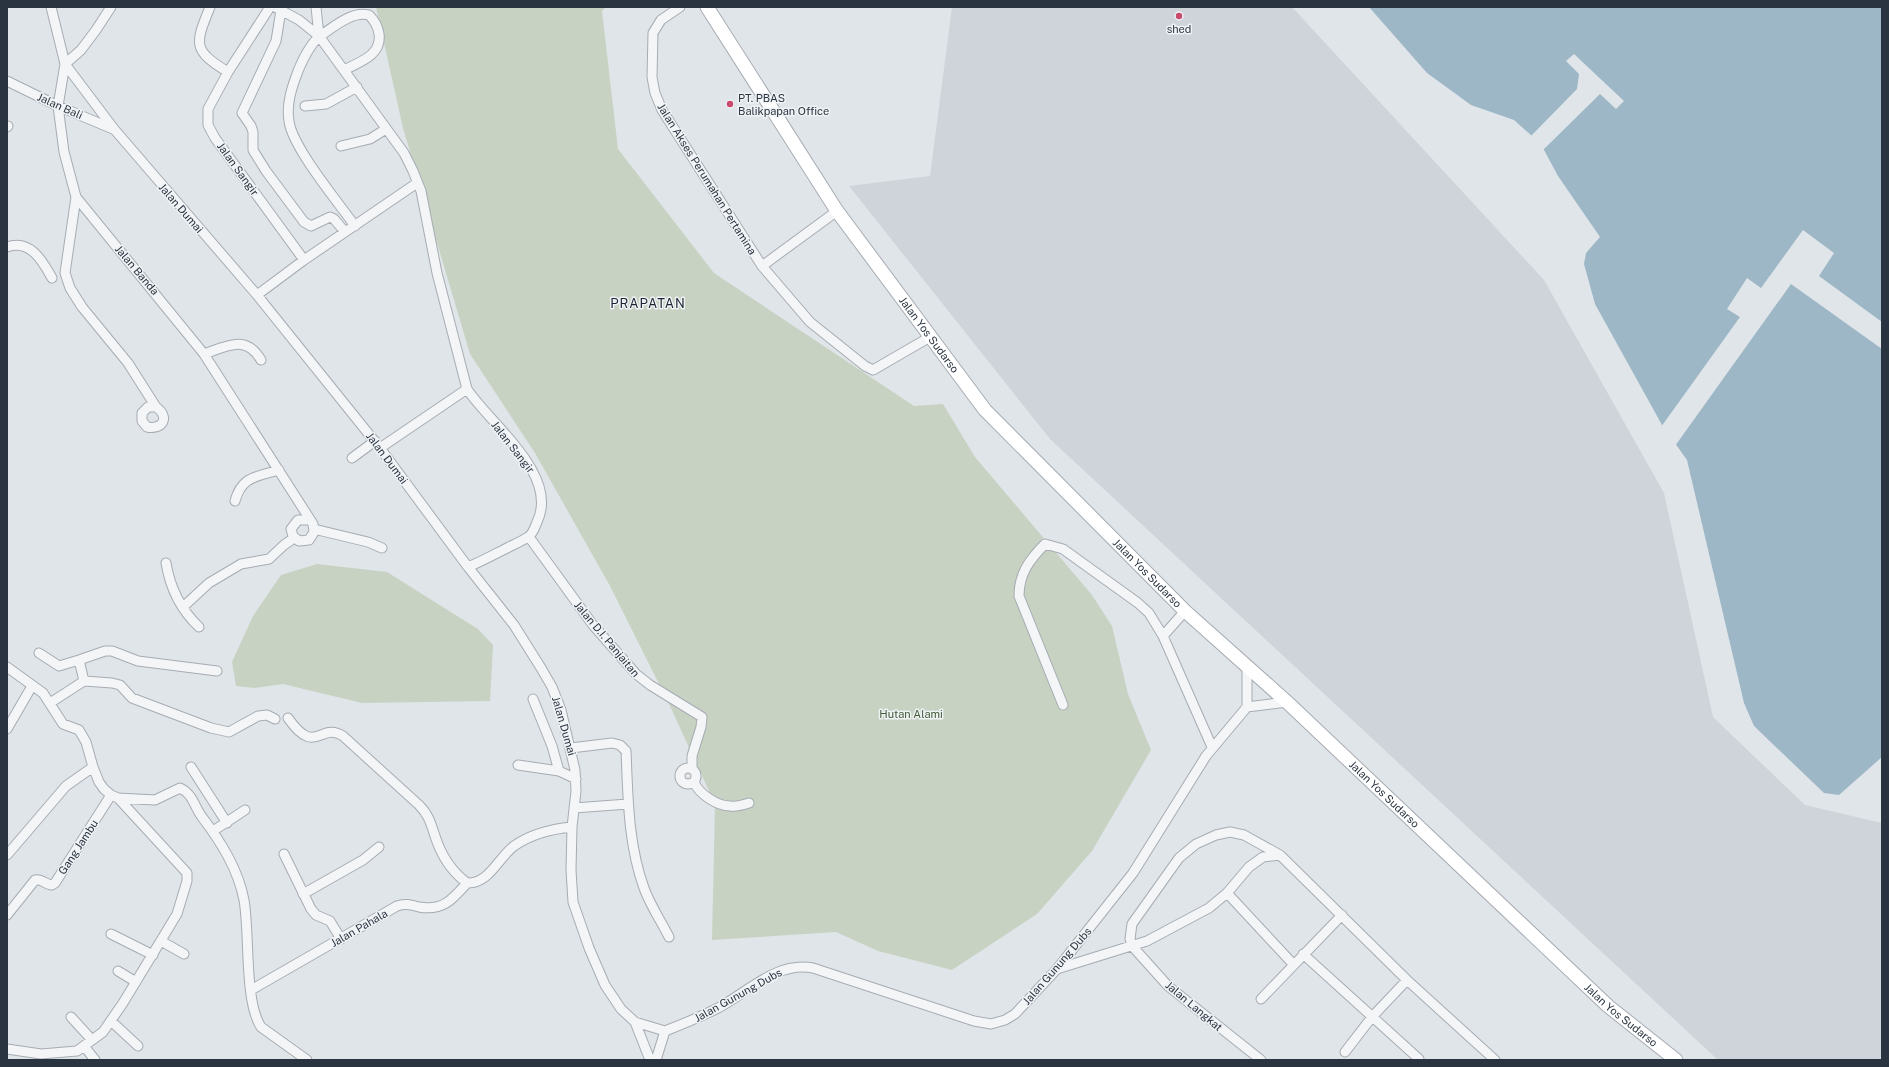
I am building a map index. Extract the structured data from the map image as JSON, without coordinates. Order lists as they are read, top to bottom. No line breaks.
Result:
{"streets":{"main road":["Jalan Yos Sudarso"],"street":["Jalan Bali","Jalan Sangir","Jalan Akses Perumahan Pertamina","Jalan Dumai","Jalan Banda","Jalan D.I. Panjaitan","Gang Jambu","Jalan Pahala","Jalan Gunung Dubs","Jalan Langkat"]},"crossings":[["Jalan Bali","Jalan Dumai"],["Jalan Bali","Jalan Banda"],["Jalan Sangir","Jalan D.I. Panjaitan"],["Jalan Akses Perumahan Pertamina","Jalan Yos Sudarso"],["Jalan Dumai","Jalan Banda"]],"districts":["PRAPATAN"],"parks":["Hutan Alami"],"places":["shed","PT. PBAS Balikpapan Office"]}
